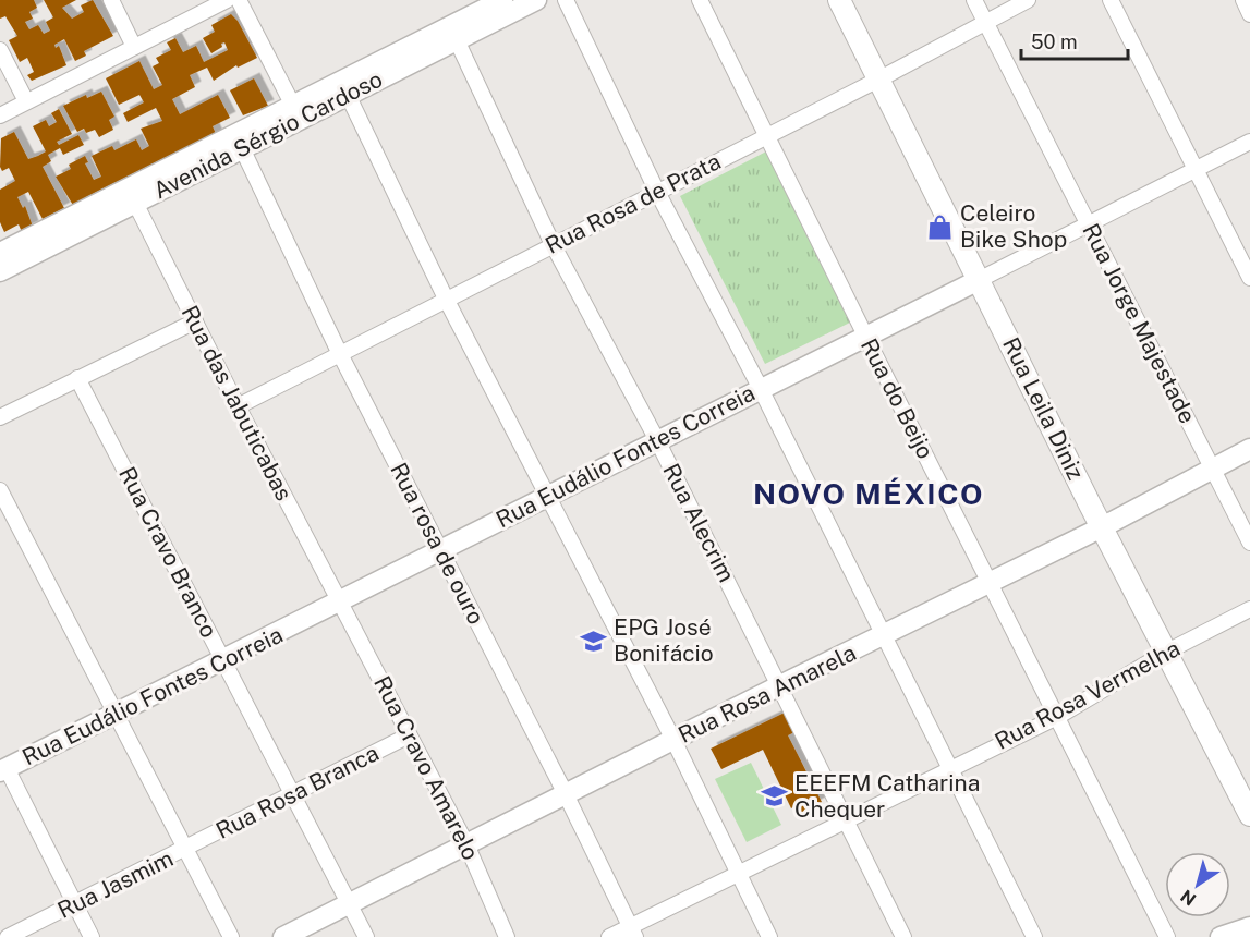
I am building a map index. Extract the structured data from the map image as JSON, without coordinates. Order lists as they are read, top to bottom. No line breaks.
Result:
{"streets":{"main road":["Rua Leila Diniz"],"street":["Avenida Sérgio Cardoso","Rua Rosa de Prata","Rua Jorge Majestade","Rua do Beijo","Rua das Jabuticabas","Rua Eudálio Fontes Correia","Rua Alecrim","Rua rosa de ouro","Rua Cravo Branco","Rua Rosa Amarela","Rua Rosa Vermelha","Rua Cravo Amarelo","Rua Rosa Branca","Rua Jasmim"]},"crossings":[["Avenida Sérgio Cardoso","Rua das Jabuticabas"],["Avenida Sérgio Cardoso","Rua Alecrim"],["Avenida Sérgio Cardoso","Rua rosa de ouro"],["Rua Rosa de Prata","Rua Jorge Majestade"],["Rua Rosa de Prata","Rua do Beijo"],["Rua Rosa de Prata","Rua das Jabuticabas"],["Rua Rosa de Prata","Rua Leila Diniz"],["Rua Rosa de Prata","Rua Alecrim"],["Rua Rosa de Prata","Rua rosa de ouro"],["Rua Jorge Majestade","Rua Eudálio Fontes Correia"],["Rua Jorge Majestade","Rua Rosa Amarela"],["Rua do Beijo","Rua Eudálio Fontes Correia"],["Rua do Beijo","Rua Rosa Amarela"],["Rua do Beijo","Rua Rosa Vermelha"],["Rua das Jabuticabas","Rua Eudálio Fontes Correia"],["Rua das Jabuticabas","Rua Cravo Amarelo"],["Rua Leila Diniz","Rua Eudálio Fontes Correia"],["Rua Leila Diniz","Rua Rosa Amarela"],["Rua Leila Diniz","Rua Rosa Vermelha"],["Rua Eudálio Fontes Correia","Rua Alecrim"],["Rua Eudálio Fontes Correia","Rua rosa de ouro"],["Rua Eudálio Fontes Correia","Rua Cravo Branco"],["Rua Eudálio Fontes Correia","Rua Cravo Amarelo"],["Rua Alecrim","Rua Rosa Amarela"],["Rua Alecrim","Rua Rosa Vermelha"],["Rua rosa de ouro","Rua Rosa Amarela"],["Rua rosa de ouro","Rua Rosa Vermelha"],["Rua Cravo Branco","Rua Rosa Amarela"],["Rua Cravo Branco","Rua Rosa Branca"],["Rua Rosa Amarela","Rua Cravo Amarelo"],["Rua Cravo Amarelo","Rua Rosa Branca"],["Rua Rosa Branca","Rua Jasmim"]],"districts":["NOVO MÉXICO"],"places":{"shop":["Celeiro Bike Shop"],"school or university":["EPG José Bonifácio","EEEFM Catharina Chequer"]},"scale_bar":"50 m","north":"bottom left"}
